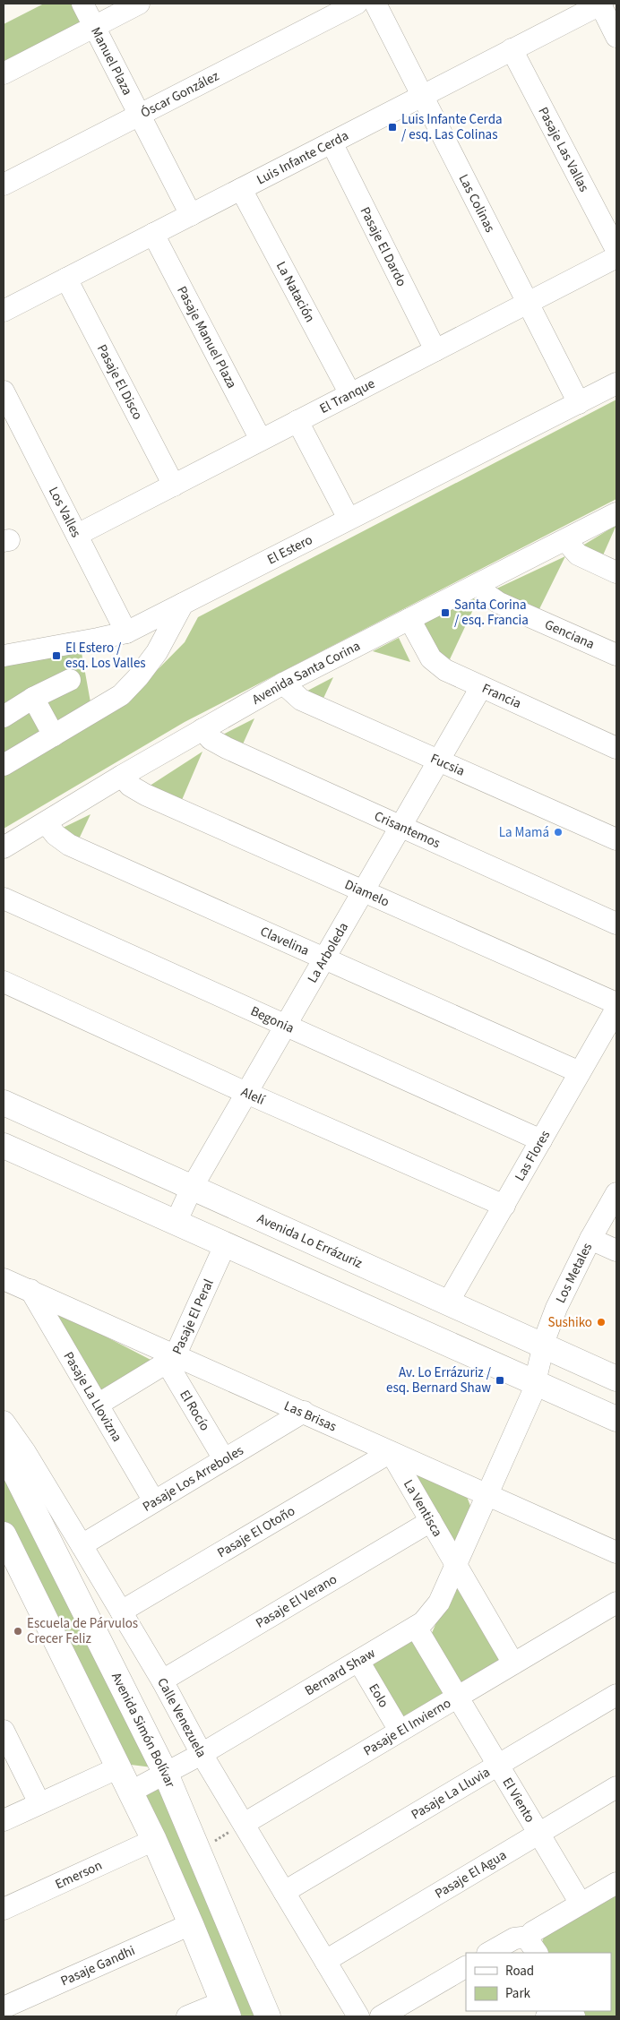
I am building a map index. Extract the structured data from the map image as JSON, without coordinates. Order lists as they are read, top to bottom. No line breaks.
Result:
{"streets":{"main road":["Avenida Lo Errázuriz","Avenida Simón Bolívar"],"street":["Manuel Plaza","Óscar González","Pasaje Las Vallas","Luis Infante Cerda","Las Colinas","Pasaje El Dardo","La Natación","Pasaje Manuel Plaza","Pasaje El Disco","El Tranque","Los Valles","El Estero","Genciana","Avenida Santa Corina","Francia","Fucsia","Crisantemos","Diamelo","Clavelina","La Arboleda","Begonia","Alelí","Las Flores","Los Metales","Pasaje El Peral","Pasaje La Llovizna","El Rocío","Las Brisas","Pasaje Los Arreboles","La Ventisca","Pasaje El Otoño","Pasaje El Verano","Bernard Shaw","Eolo","Calle Venezuela","Pasaje El Invierno","Pasaje La Lluvia","El Viento","Pasaje El Agua","Emerson","Pasaje Gandhi"]},"crossings":[["Manuel Plaza","Óscar González"],["Manuel Plaza","Luis Infante Cerda"],["Pasaje Las Vallas","Luis Infante Cerda"],["Luis Infante Cerda","Las Colinas"],["Luis Infante Cerda","Pasaje El Dardo"],["Luis Infante Cerda","La Natación"],["Luis Infante Cerda","Pasaje Manuel Plaza"],["Luis Infante Cerda","Pasaje El Disco"],["Las Colinas","El Tranque"],["Las Colinas","El Estero"],["Pasaje El Dardo","El Tranque"],["La Natación","El Tranque"],["Pasaje Manuel Plaza","El Tranque"],["Pasaje El Disco","El Tranque"],["El Tranque","Los Valles"],["Genciana","Avenida Santa Corina"],["Avenida Santa Corina","Francia"],["Avenida Santa Corina","Fucsia"],["Avenida Santa Corina","Crisantemos"],["Avenida Santa Corina","Diamelo"],["Avenida Santa Corina","Clavelina"],["Francia","La Arboleda"],["Fucsia","La Arboleda"],["Crisantemos","La Arboleda"],["Diamelo","La Arboleda"],["Clavelina","La Arboleda"],["Clavelina","Las Flores"],["La Arboleda","Begonia"],["La Arboleda","Alelí"],["La Arboleda","Avenida Lo Errázuriz"],["Begonia","Las Flores"],["Alelí","Las Flores"],["Las Flores","Avenida Lo Errázuriz"],["Avenida Lo Errázuriz","Los Metales"],["Pasaje El Peral","Pasaje La Llovizna"],["Pasaje El Peral","El Rocío"],["Pasaje El Peral","Las Brisas"],["Pasaje La Llovizna","Las Brisas"],["Pasaje La Llovizna","Pasaje Los Arreboles"],["El Rocío","Las Brisas"],["El Rocío","Pasaje Los Arreboles"],["Las Brisas","Pasaje Los Arreboles"],["Las Brisas","La Ventisca"],["Las Brisas","Pasaje El Otoño"],["Las Brisas","Bernard Shaw"],["Pasaje Los Arreboles","Calle Venezuela"],["La Ventisca","Pasaje El Otoño"],["La Ventisca","Pasaje El Verano"],["La Ventisca","Bernard Shaw"],["La Ventisca","Pasaje El Invierno"],["Pasaje El Otoño","Calle Venezuela"],["Pasaje El Verano","Calle Venezuela"],["Bernard Shaw","Eolo"],["Bernard Shaw","Calle Venezuela"],["Bernard Shaw","Avenida Simón Bolívar"],["Bernard Shaw","El Viento"],["Eolo","Pasaje El Invierno"],["Calle Venezuela","Pasaje El Invierno"],["Calle Venezuela","Pasaje La Lluvia"],["Calle Venezuela","Pasaje El Agua"],["Pasaje El Invierno","El Viento"],["Pasaje La Lluvia","El Viento"],["El Viento","Pasaje El Agua"]],"places":{"transit":["Luis Infante Cerda / esq. Las Colinas","Santa Corina / esq. Francia","El Estero / esq. Los Valles","Av. Lo Errázuriz / esq. Bernard Shaw"],"other":["La Mamá","Sushiko","Escuela de Párvulos Crecer Feliz"]},"legend":["Road","Park"]}
